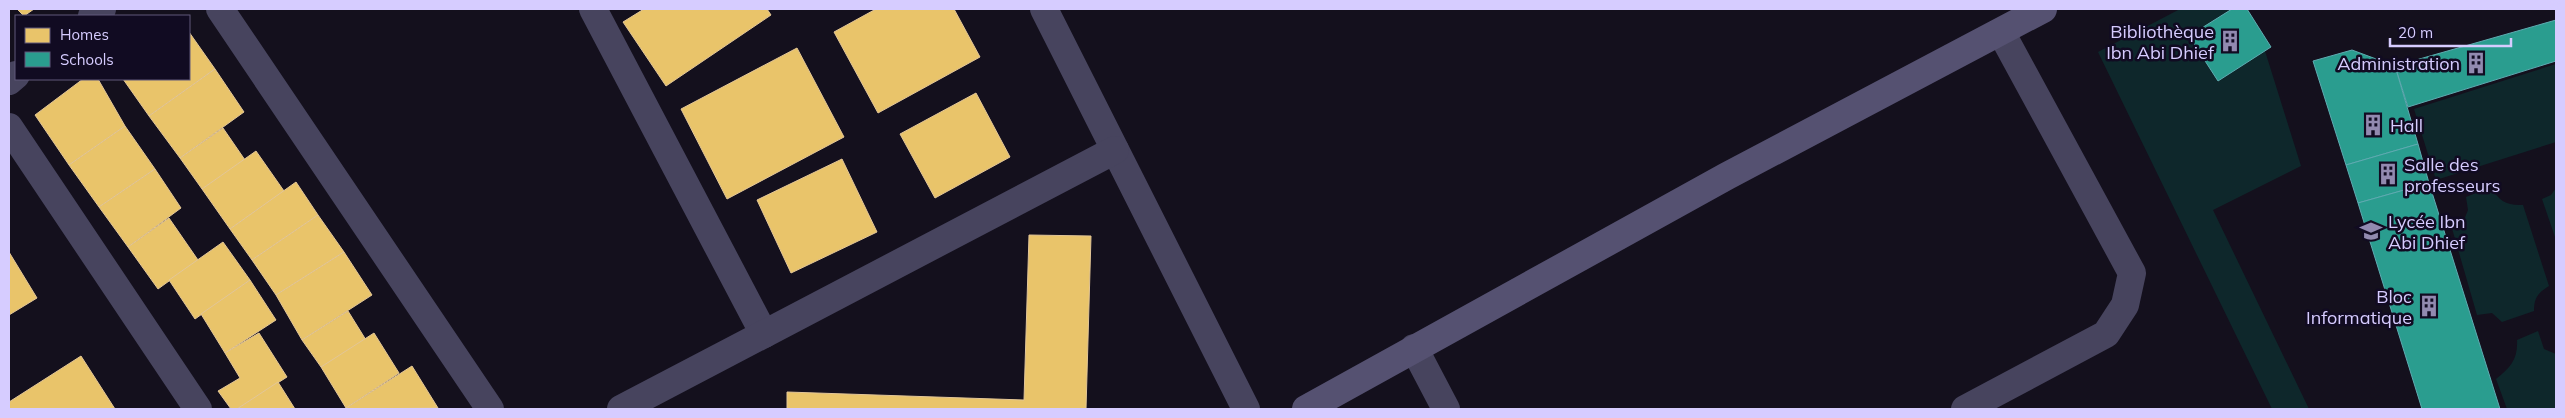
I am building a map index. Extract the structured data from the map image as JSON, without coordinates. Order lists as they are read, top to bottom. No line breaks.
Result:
{"places":{"building":["Bibliothèque Ibn Abi Dhief","Administration","Hall","Salle des professeurs","Bloc Informatique"],"school or university":["Lycée Ibn Abi Dhief"]},"legend":["Homes","Schools"],"scale_bar":"20 m"}
